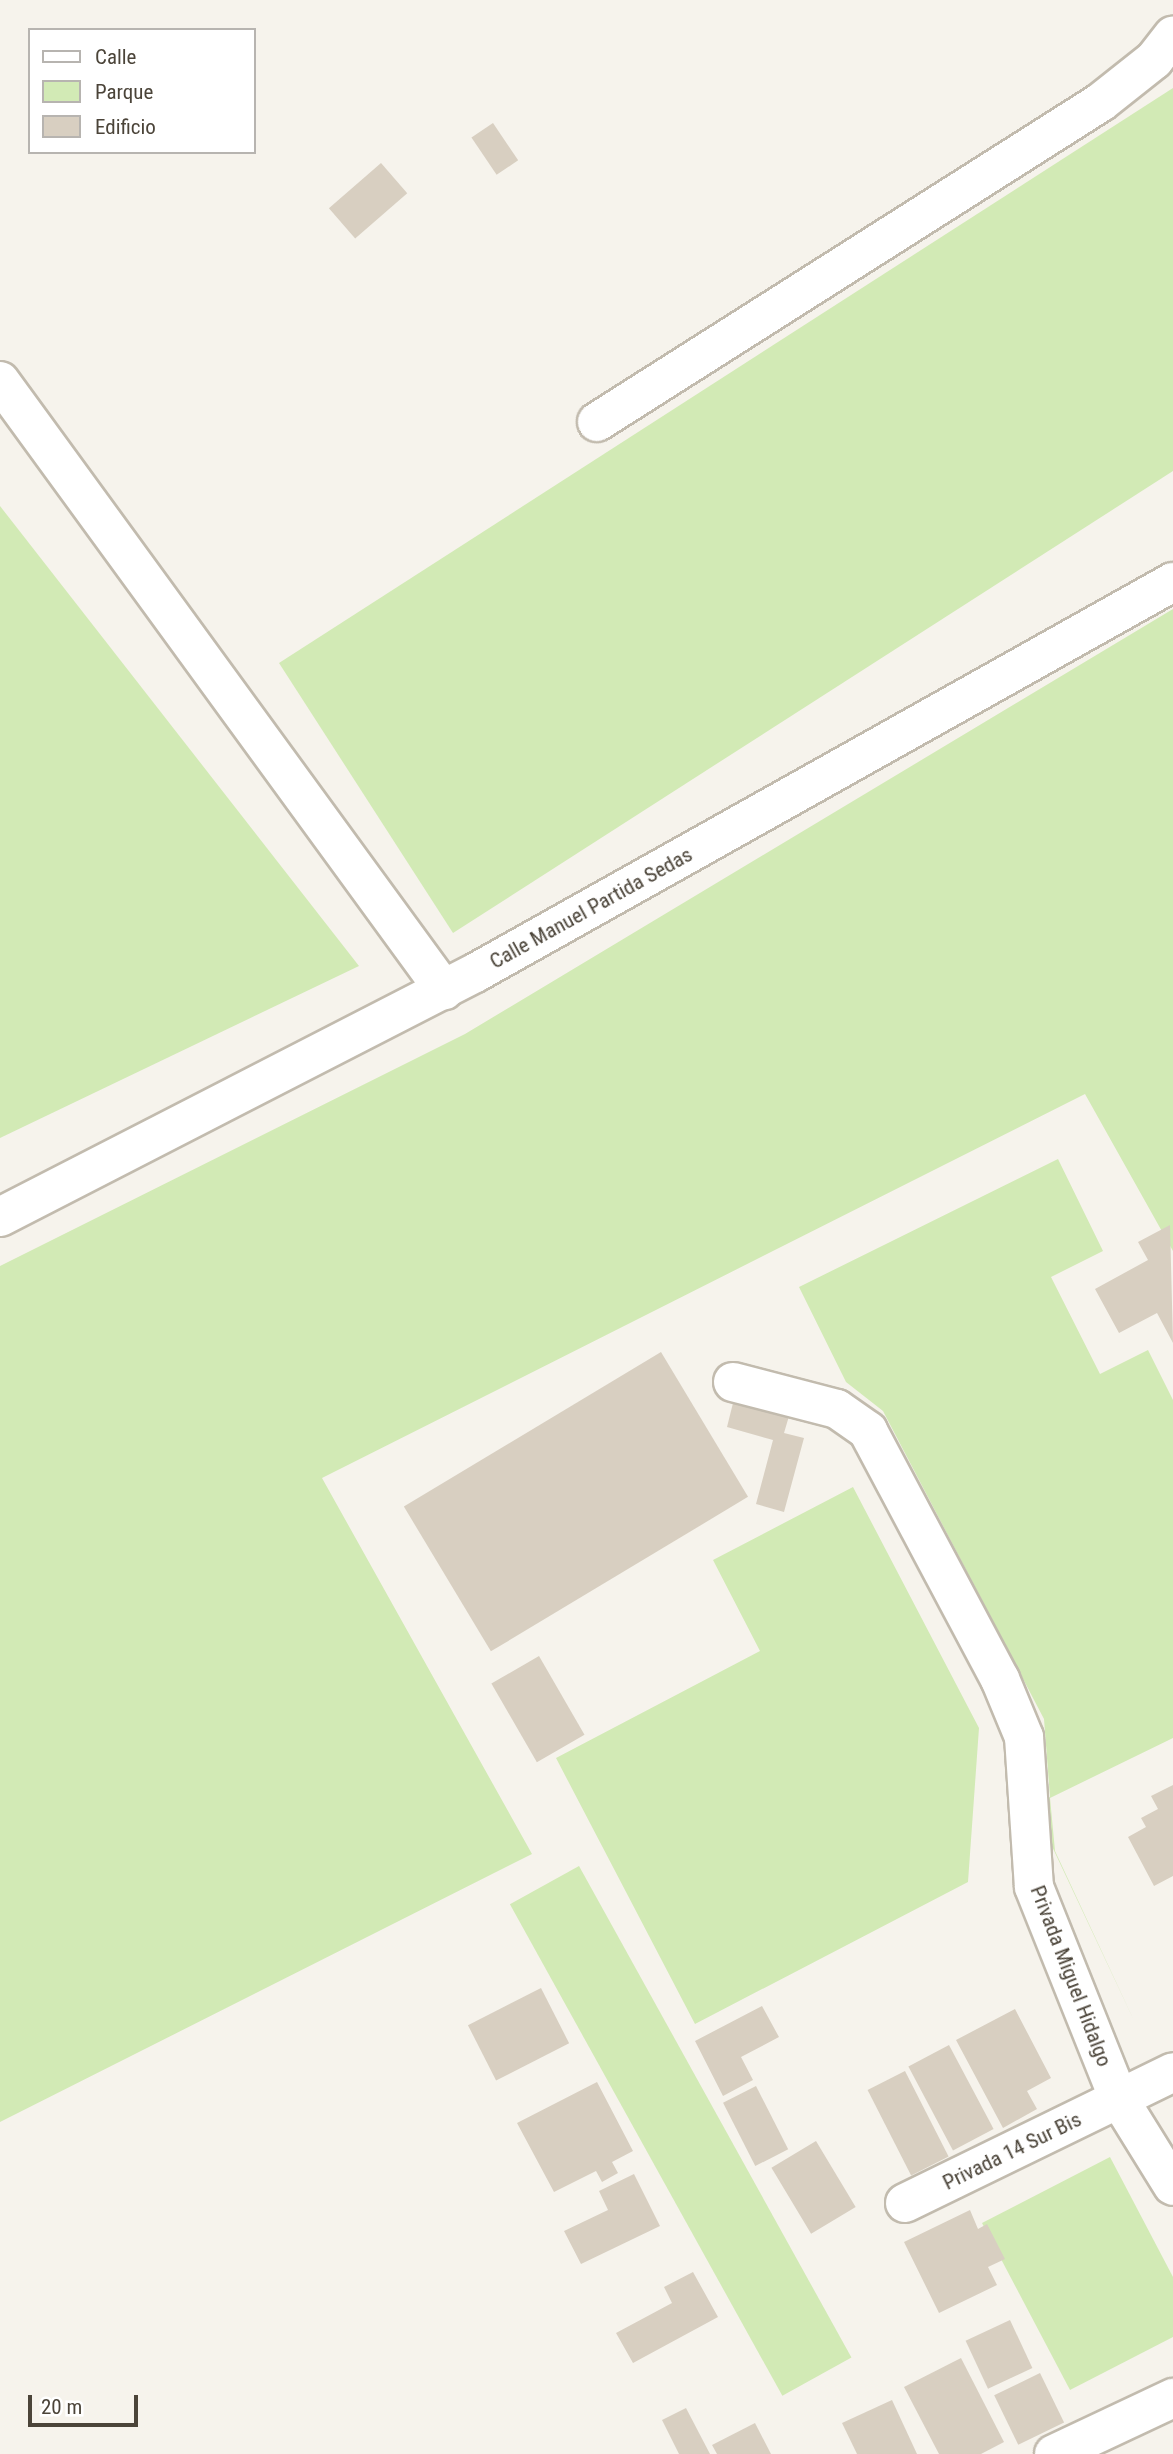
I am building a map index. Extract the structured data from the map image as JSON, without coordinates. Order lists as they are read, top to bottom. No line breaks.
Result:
{"streets":{"street":["Calle Manuel Partida Sedas","Privada Miguel Hidalgo","Privada 14 Sur Bis"]},"crossings":[["Privada Miguel Hidalgo","Privada 14 Sur Bis"]],"legend":["Calle","Parque","Edificio"],"scale_bar":"20 m"}
